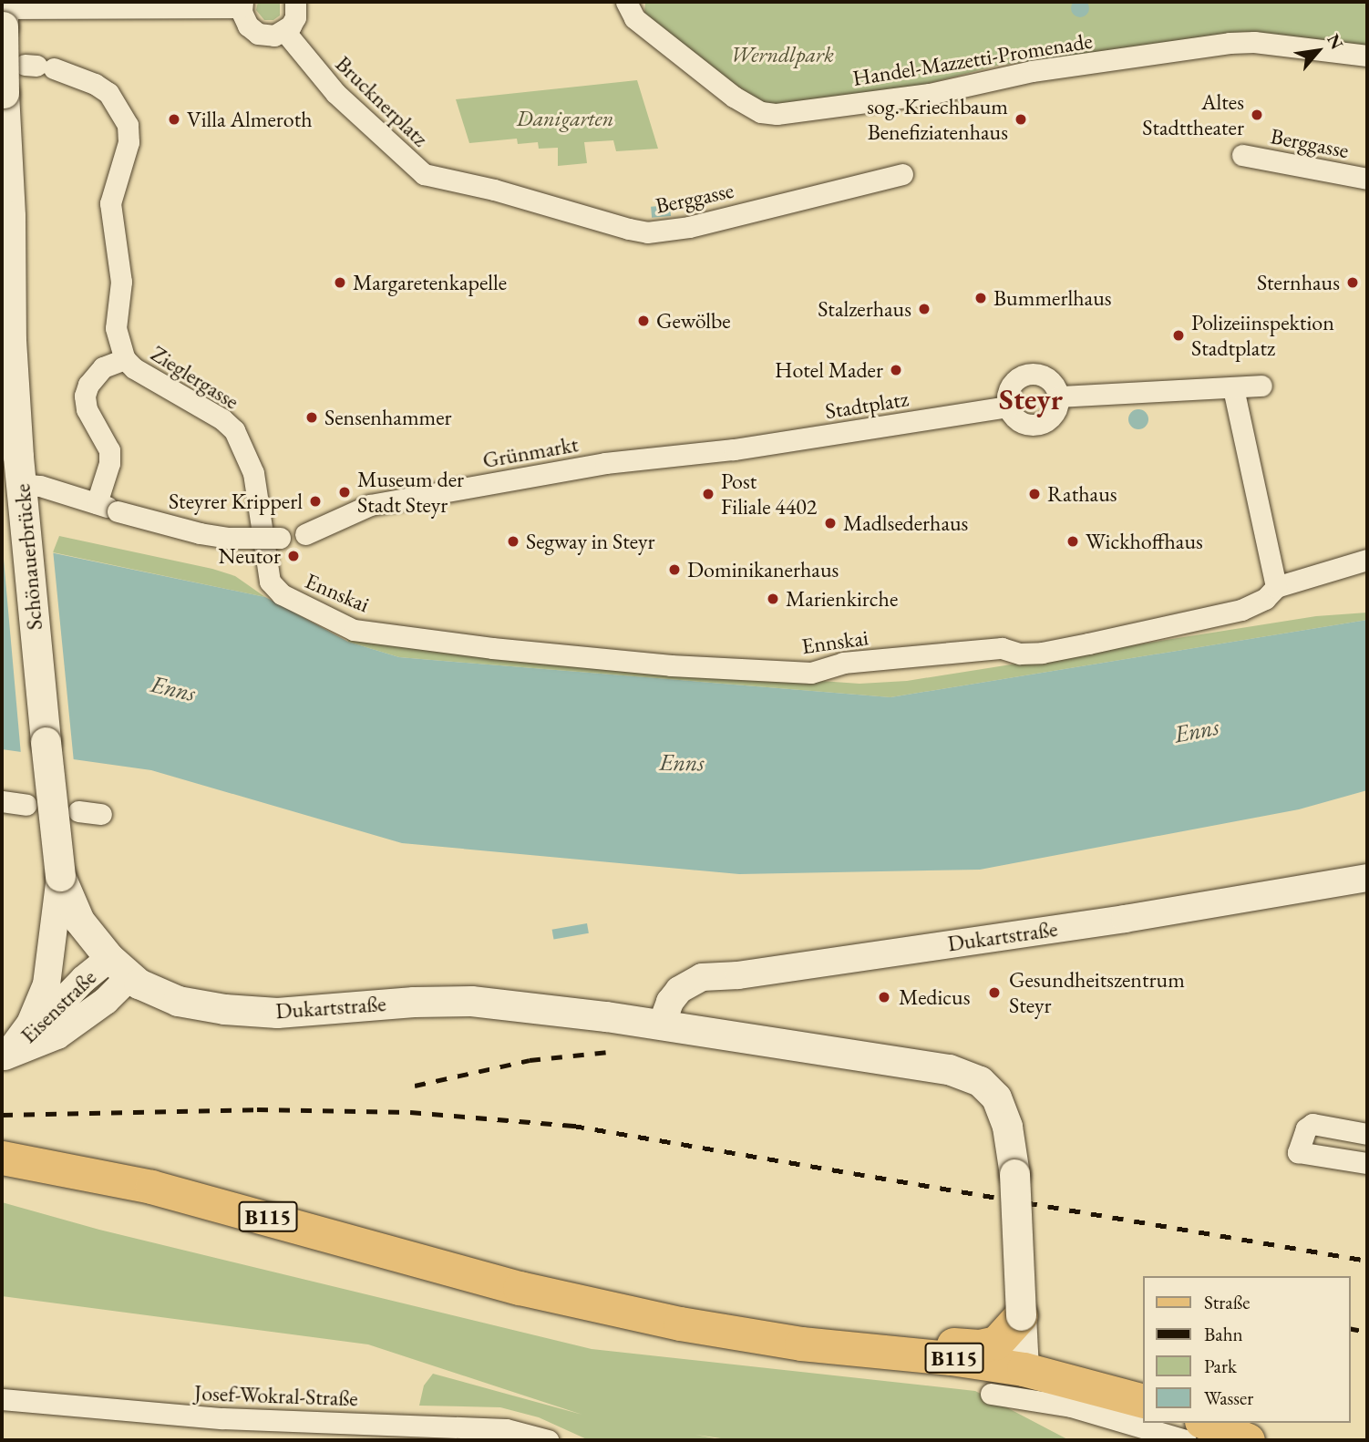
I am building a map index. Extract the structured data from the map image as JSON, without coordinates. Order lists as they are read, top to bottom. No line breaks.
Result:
{"streets":{"main road":["Schönauerbrücke","Dukartstraße","B115"],"street":["Handel-Mazzetti-Promenade","Brucknerplatz","Berggasse","Zieglergasse","Stadtplatz","Grünmarkt","Ennskai","Eisenstraße","Josef-Wokral-Straße"]},"crossings":[["Brucknerplatz","Berggasse"],["Zieglergasse","Ennskai"],["Stadtplatz","Grünmarkt"],["Schönauerbrücke","Dukartstraße"],["Schönauerbrücke","Eisenstraße"],["Dukartstraße","Eisenstraße"],["Dukartstraße","B115"]],"districts":["Steyr"],"water":["Enns"],"parks":["Werndlpark","Danigarten"],"places":["Altes Stadttheater","Villa Almeroth","sog. Kriechbaum Benefiziatenhaus","Margaretenkapelle","Sternhaus","Bummerlhaus","Stalzerhaus","Gewölbe","Polizeiinspektion Stadtplatz","Hotel Mader","Sensenhammer","Museum der Stadt Steyr","Post Filiale 4402","Rathaus","Steyrer Kripperl","Madlsederhaus","Segway in Steyr","Wickhoffhaus","Neutor","Dominikanerhaus","Marienkirche","Gesundheitszentrum Steyr","Medicus"],"legend":["Straße","Bahn","Park","Wasser"],"north":"top right"}
